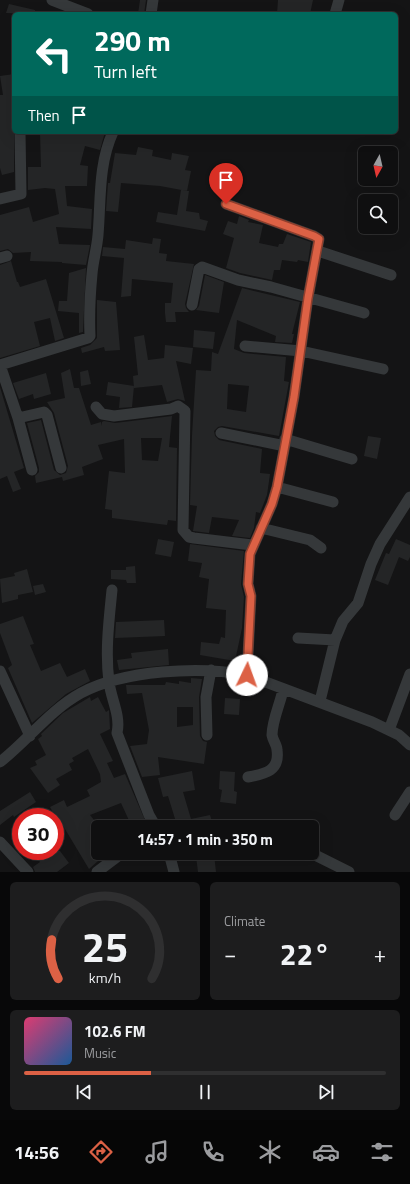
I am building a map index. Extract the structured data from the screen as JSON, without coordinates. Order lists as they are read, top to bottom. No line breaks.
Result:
{"north":"bottom","page":{"turn":["290 m","Turn left"],"then":"Then","limit":"30","trip":"14:57 · 1 min · 350 m","tile":"Climate","heat":["−","22°","+"],"song":["102.6 FM","Music"],"tabs":"14:56","gauge":["25","km/h"]}}
